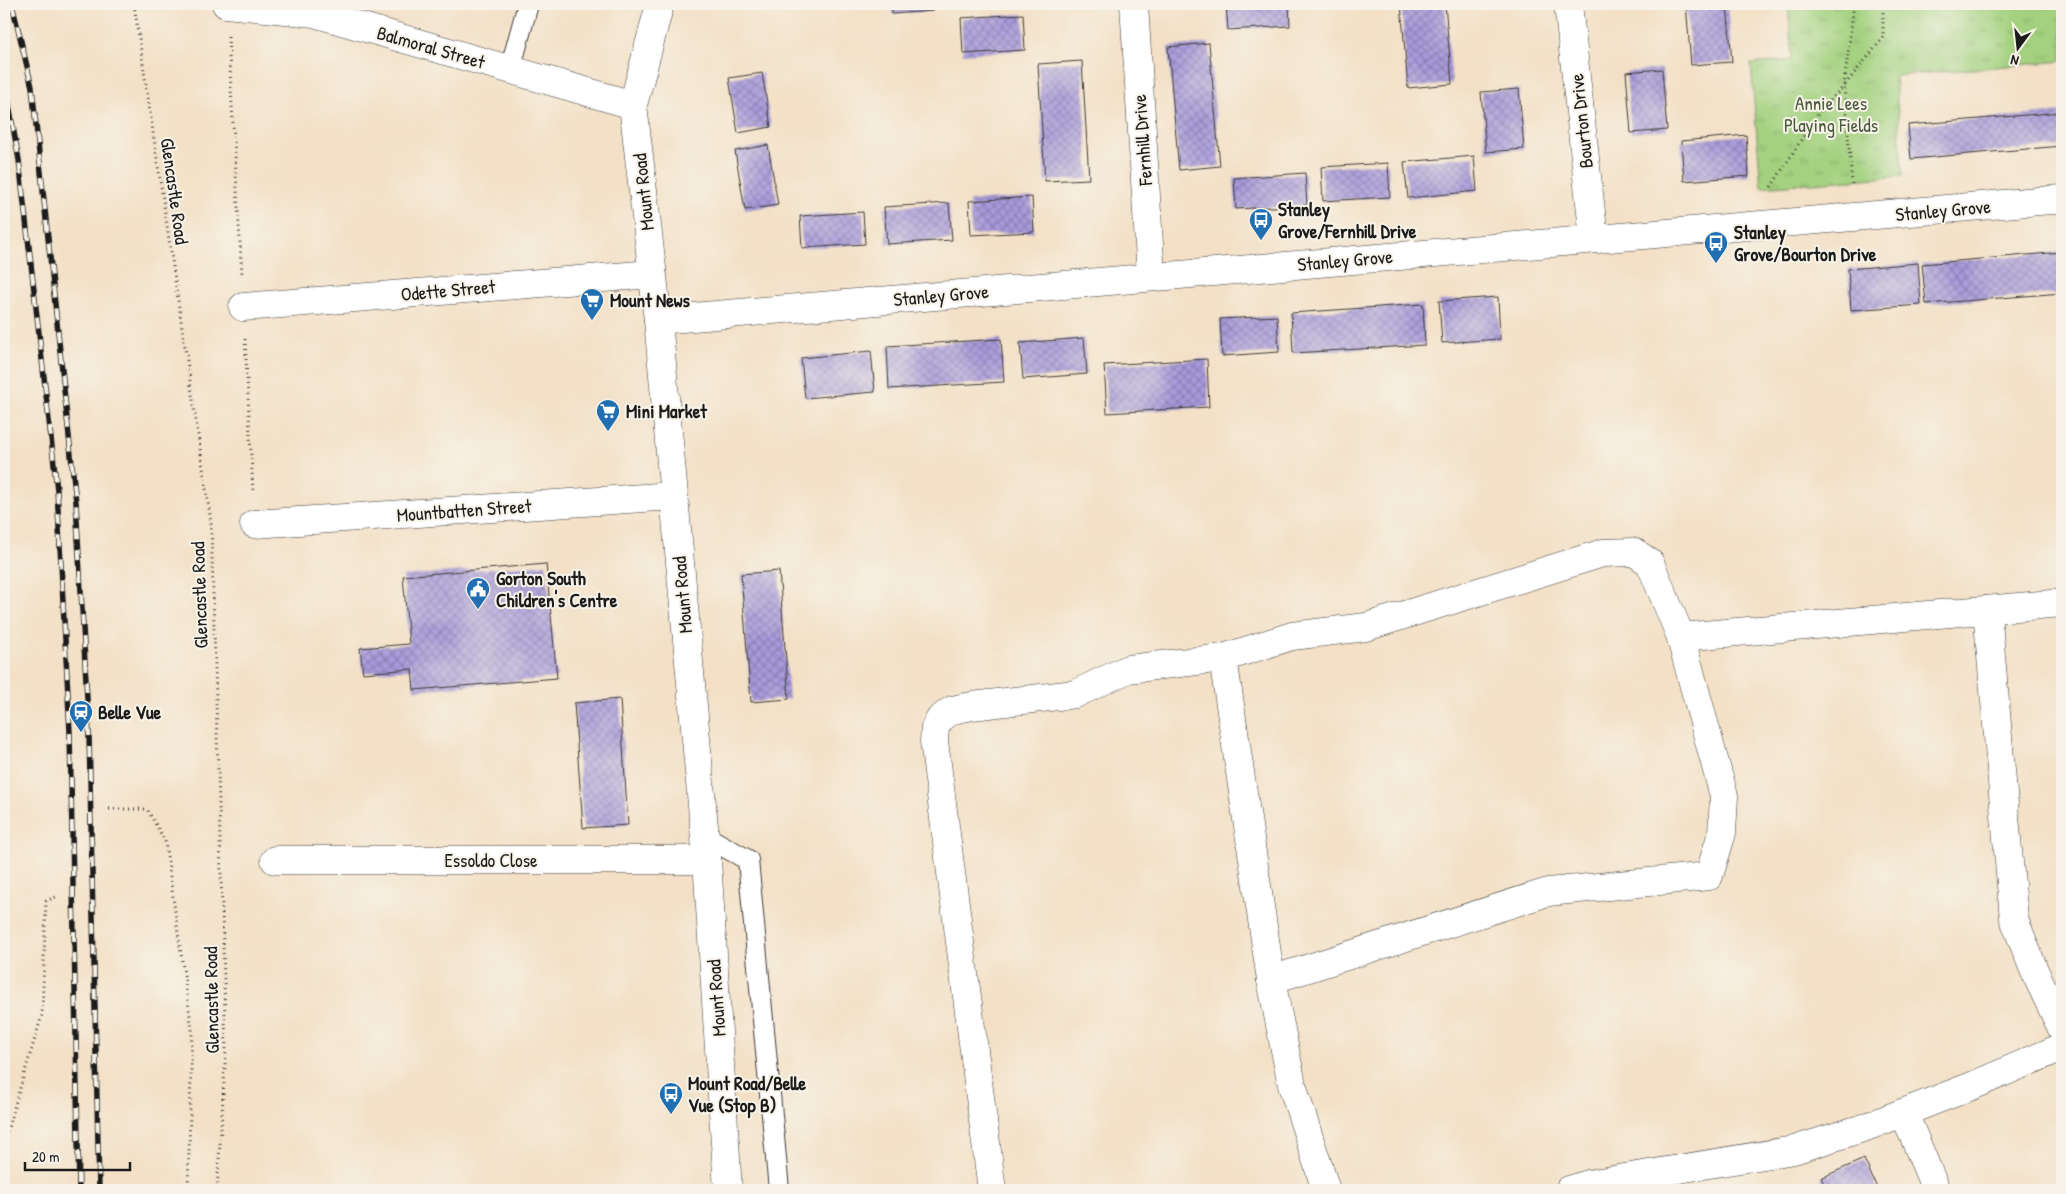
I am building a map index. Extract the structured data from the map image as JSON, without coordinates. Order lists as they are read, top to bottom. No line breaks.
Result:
{"streets":{"street":["Balmoral Street","Bourton Drive","Fernhill Drive","Mount Road","Stanley Grove","Odette Street","Mountbatten Street","Essoldo Close"],"path":["Glencastle Road"]},"crossings":[["Balmoral Street","Mount Road"],["Bourton Drive","Stanley Grove"],["Fernhill Drive","Stanley Grove"],["Mount Road","Stanley Grove"],["Mount Road","Odette Street"],["Mount Road","Mountbatten Street"],["Mount Road","Essoldo Close"]],"parks":["Annie Lees Playing Fields"],"places":{"bus stop":["Stanley Grove/Fernhill Drive","Stanley Grove/Bourton Drive","Mount Road/Belle Vue (Stop B)"],"supermarket":["Mount News","Mini Market"],"public building":["Gorton South Children's Centre"],"station":["Belle Vue"]},"scale_bar":"20 m","north":"bottom"}
